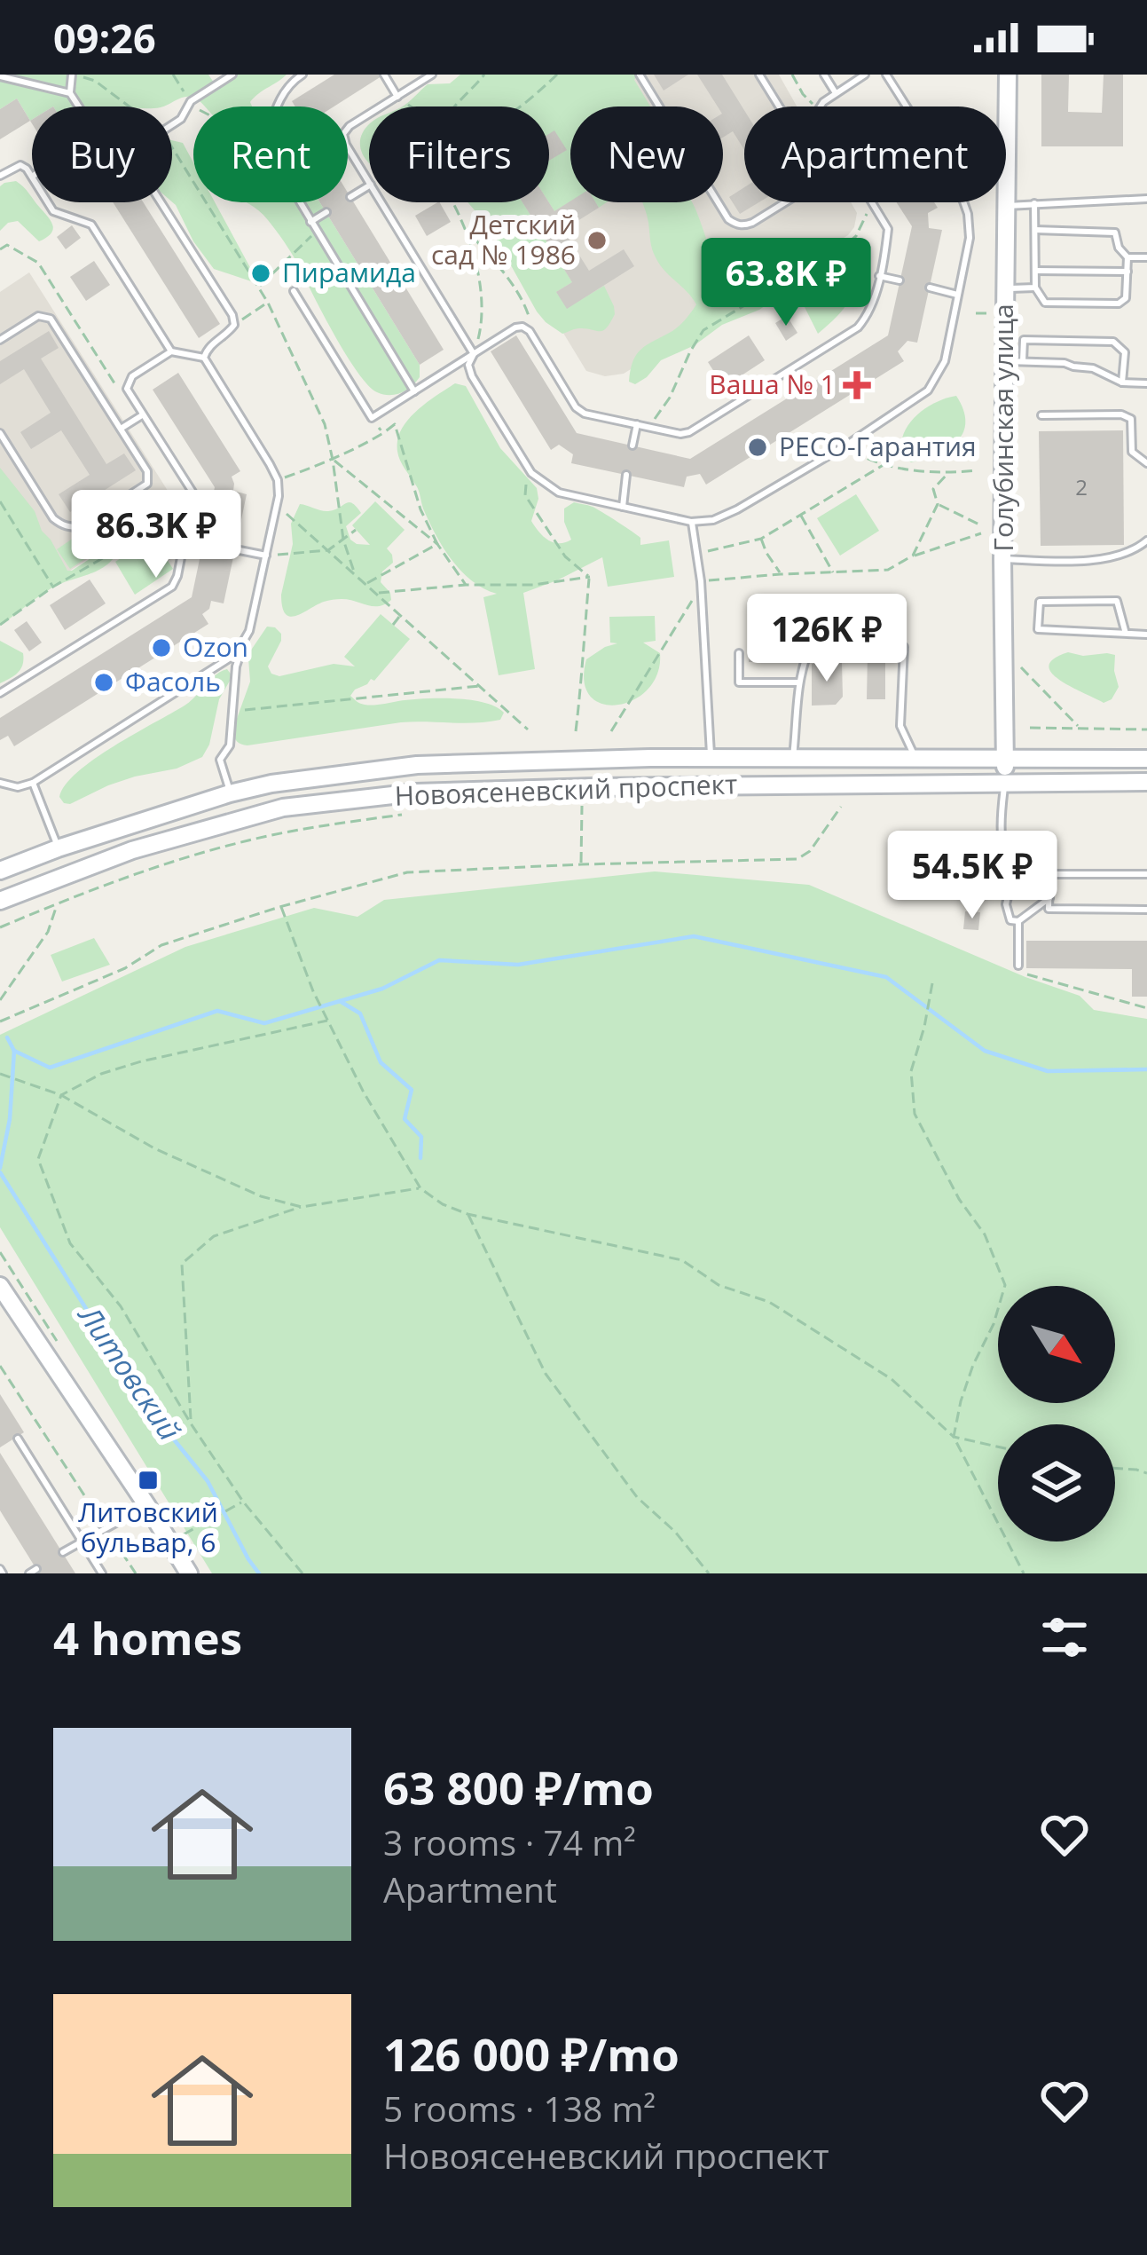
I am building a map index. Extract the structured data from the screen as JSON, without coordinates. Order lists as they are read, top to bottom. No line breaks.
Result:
{"streets":{"main road":["Голубинская улица","Новоясеневский проспект"]},"crossings":[["Голубинская улица","Новоясеневский проспект"]],"water":["Литовский"],"places":{"other":["Детский сад № 1986","Пирамида","РЕСО-Гарантия","Ozon","Фасоль"],"health":["Ваша № 1"],"transit":["Литовский бульвар, 6"]},"house_numbers":["2"],"north":"bottom right","page":{"status":"09:26","chip":["Buy","Rent","Filters","New","Apartment"],"price":["63.8K ₽","86.3K ₽","126K ₽","54.5K ₽"],"heading":"4 homes","list":[{"name":"63 800 ₽/mo","note":"3 rooms · 74 m² · Apartment"},{"name":"126 000 ₽/mo","note":"5 rooms · 138 m² · Новоясеневский проспект"}]}}
